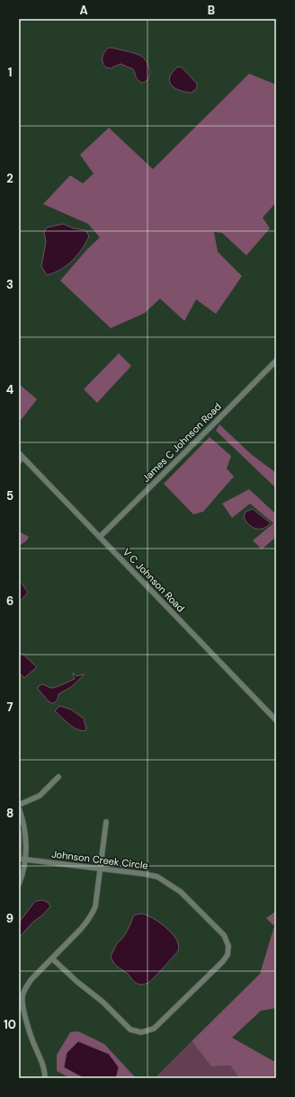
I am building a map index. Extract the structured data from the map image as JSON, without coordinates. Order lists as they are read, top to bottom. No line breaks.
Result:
{"streets":{"street":["James C Johnson Road","V C Johnson Road","Johnson Creek Circle"]},"crossings":[["James C Johnson Road","V C Johnson Road"]],"grid":{"columns":["A","B"],"rows":["1","2","3","4","5","6","7","8","9","10"]}}
